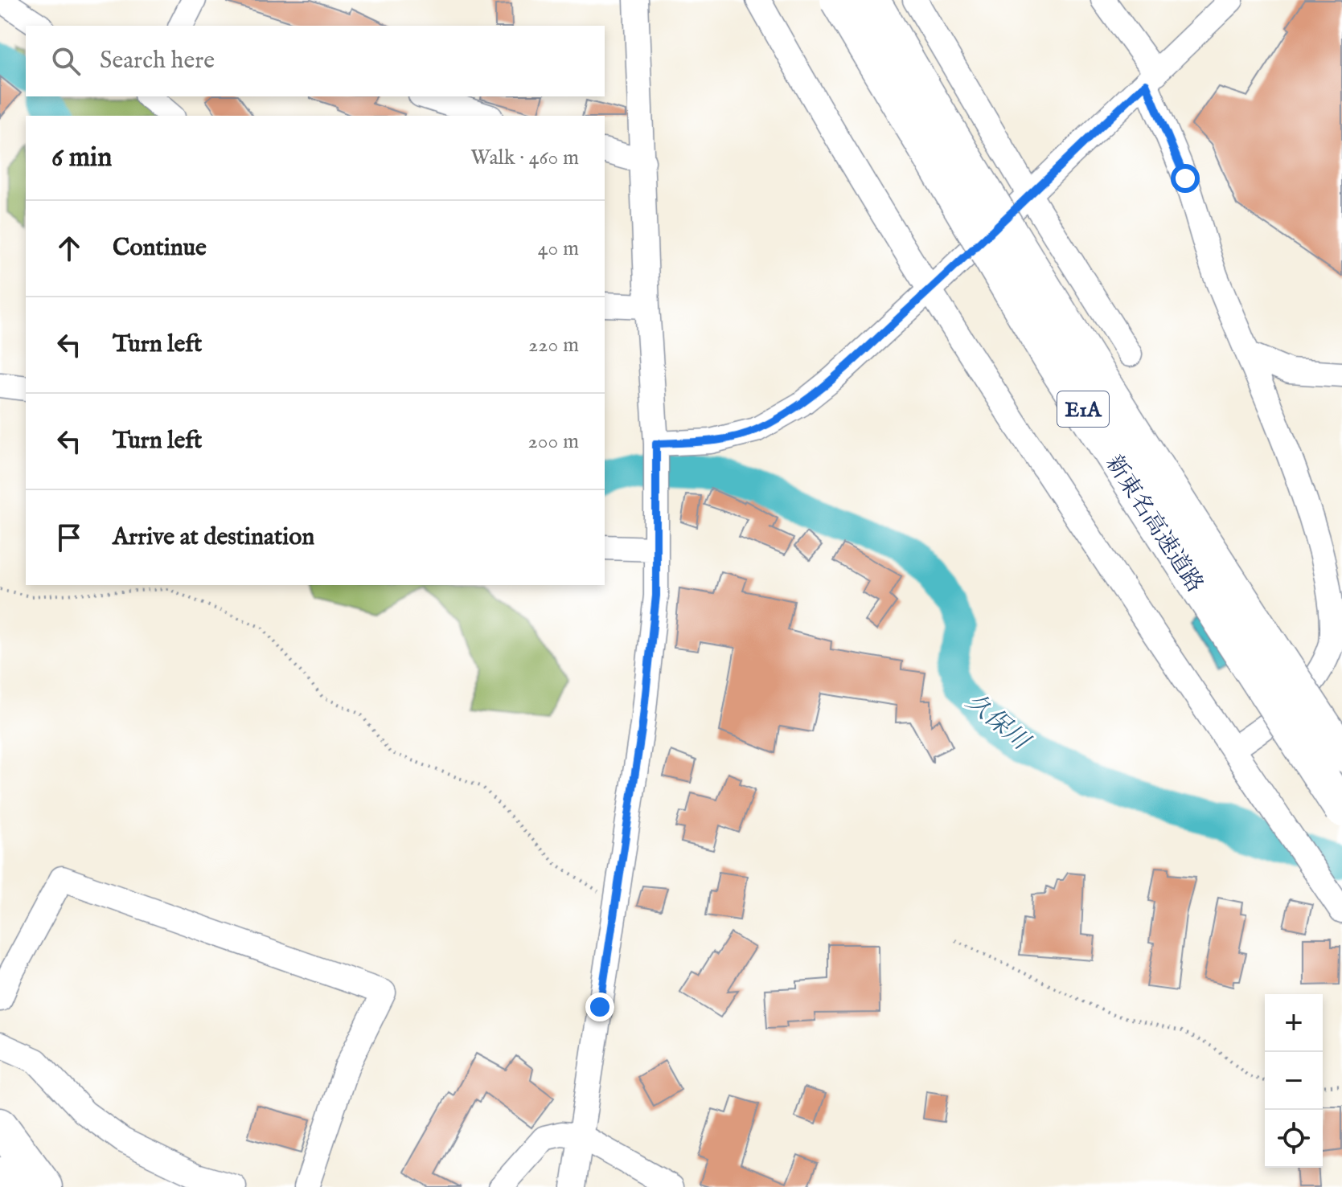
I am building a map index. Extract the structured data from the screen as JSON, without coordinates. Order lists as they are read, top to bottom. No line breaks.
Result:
{"streets":{"highway":["E1A","新東名高速道路"]},"water":["久保川"],"page":{"search":"Search here","heading":["6 min","Walk · 460 m"],"list":[["Continue","40 m"],["Turn left","220 m"],["Turn left","200 m"],"Arrive at destination"],"map_buttons":["+","−"]}}
